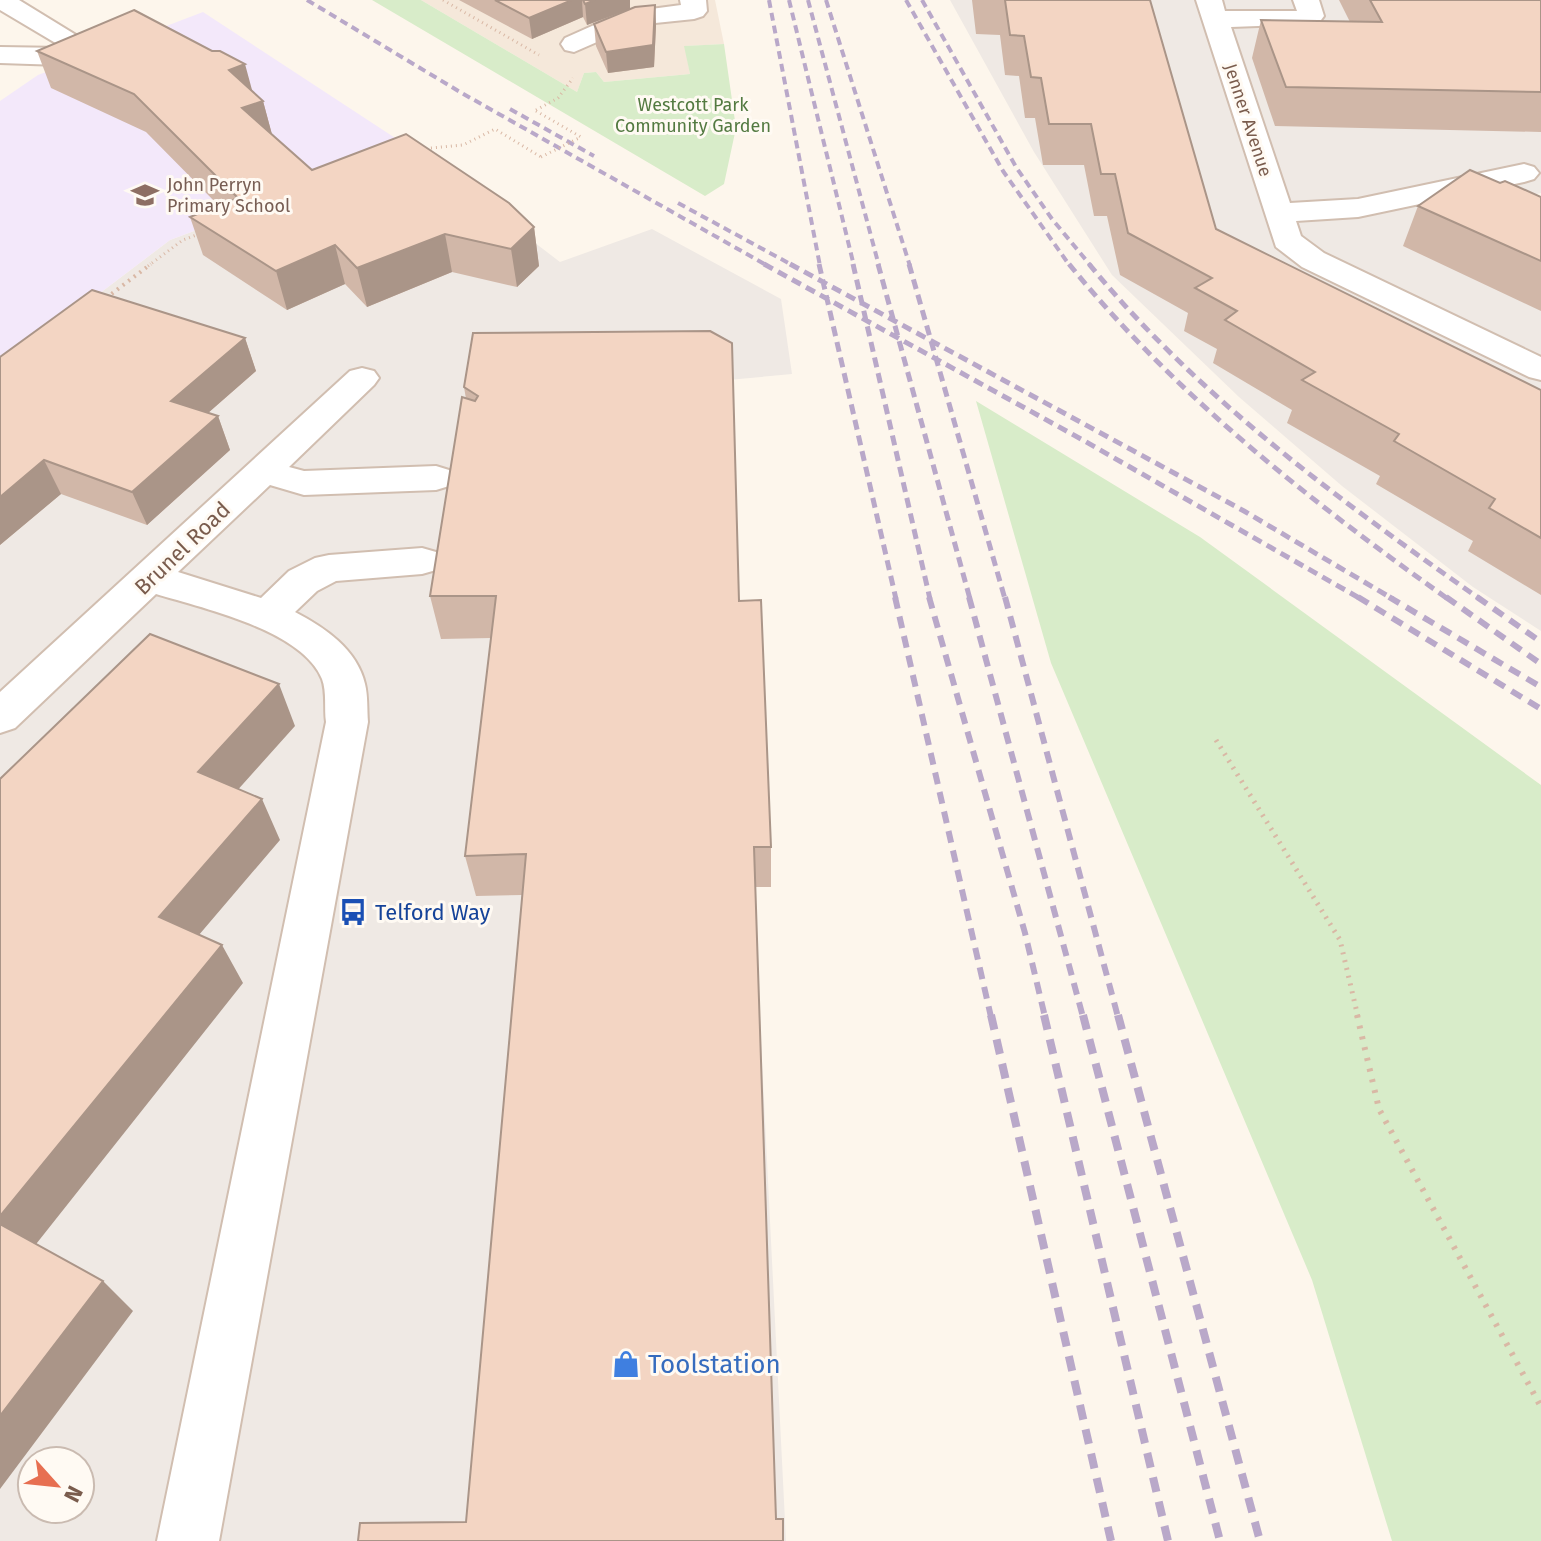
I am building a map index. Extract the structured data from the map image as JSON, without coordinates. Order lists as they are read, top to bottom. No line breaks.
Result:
{"streets":{"street":["Jenner Avenue","Brunel Road"]},"parks":["Westcott Park Community Garden"],"places":{"school or university":["John Perryn Primary School"],"bus stop":["Telford Way"],"shop":["Toolstation"]},"north":"bottom right"}
